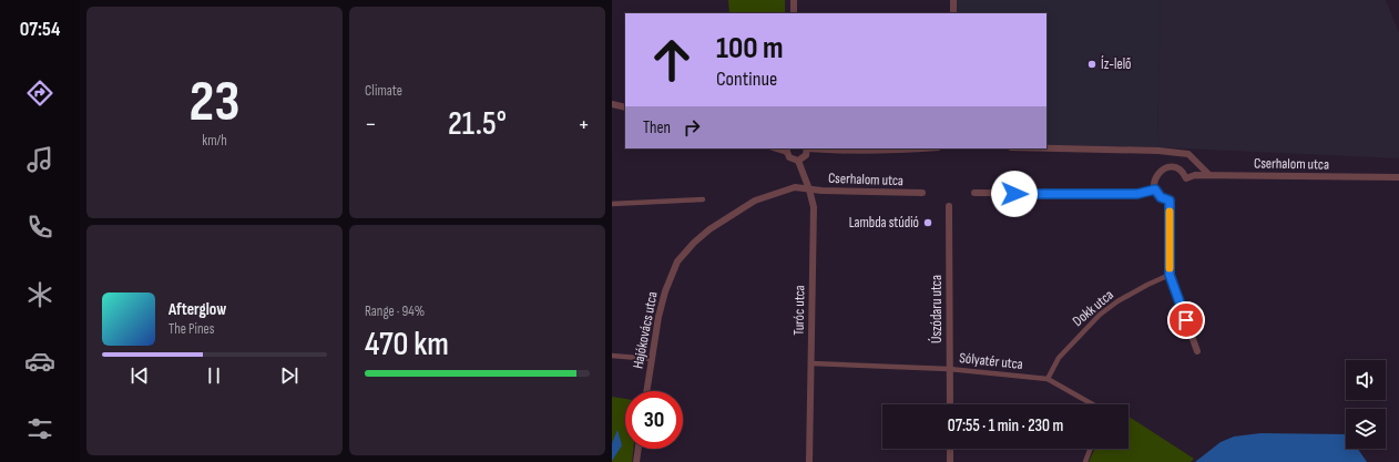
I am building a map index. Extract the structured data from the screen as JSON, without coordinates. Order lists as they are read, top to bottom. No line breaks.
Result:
{"streets":{"street":["Cserhalom utca","Dokk utca","Úszódaru utca","Turóc utca","Hajókovács utca","Sólyatér utca"]},"crossings":[["Cserhalom utca","Turóc utca"],["Cserhalom utca","Hajókovács utca"],["Dokk utca","Sólyatér utca"],["Úszódaru utca","Sólyatér utca"],["Turóc utca","Hajókovács utca"],["Turóc utca","Sólyatér utca"]],"places":["Íz-lelő","Lambda stúdió"],"page":{"tabs":"07:54","tile":[["23","km/h"],"Climate",["Range · 94%","470 km"]],"turn":["100 m","Continue"],"heat":["−","21.5°","+"],"then":"Then","song":["Afterglow","The Pines"],"limit":"30","trip":"07:55 · 1 min · 230 m"}}
